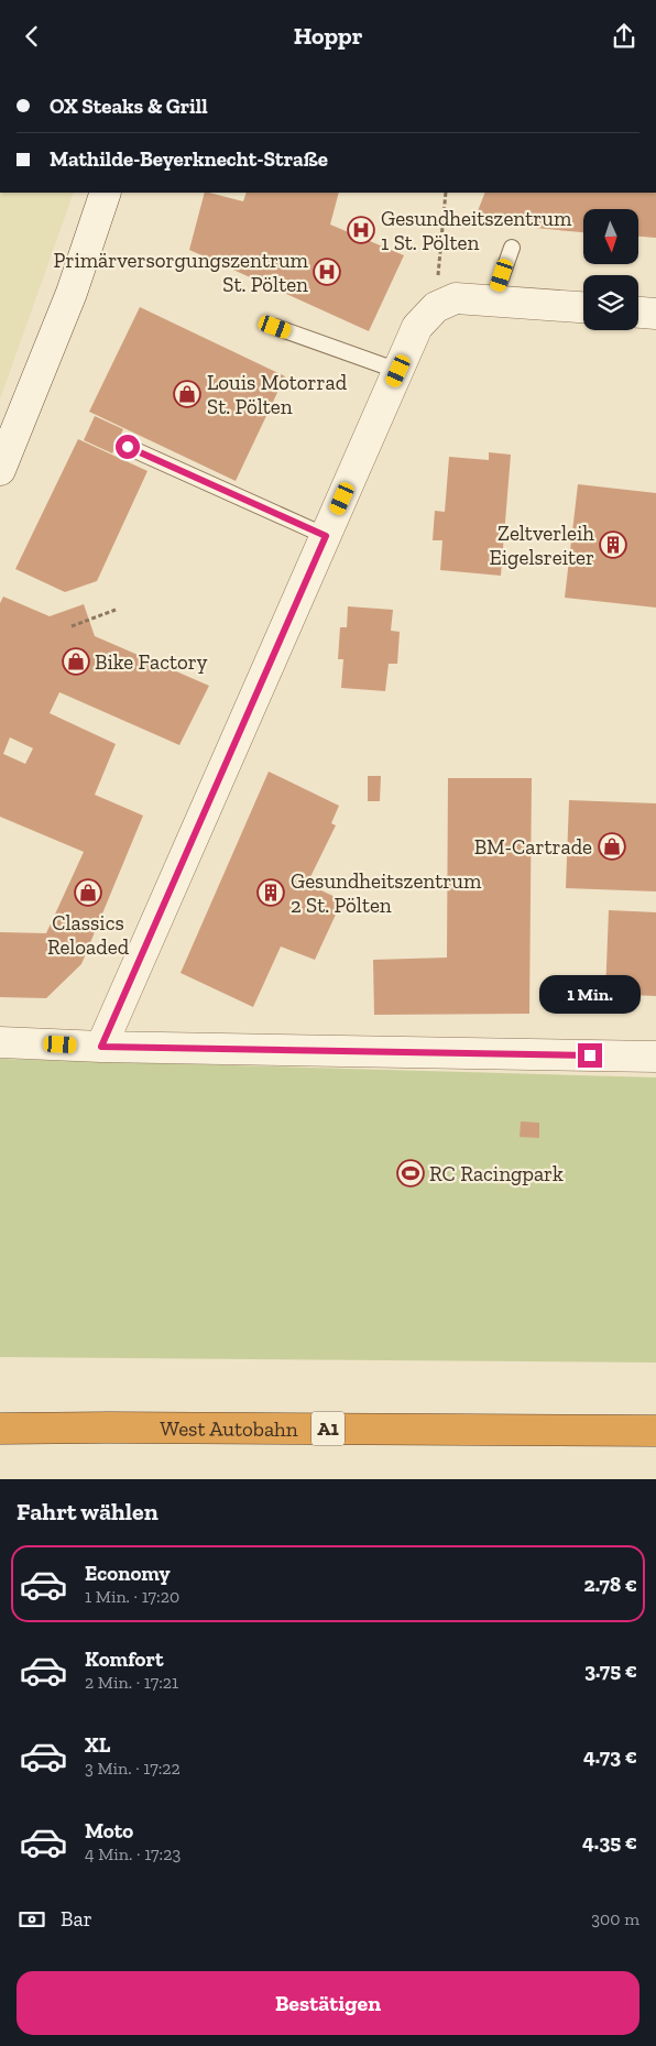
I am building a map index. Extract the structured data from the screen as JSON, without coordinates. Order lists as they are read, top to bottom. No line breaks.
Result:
{"streets":{"highway":["West Autobahn","A1"]},"places":{"hospital":["Gesundheitszentrum 1 St. Pölten","Primärversorgungszentrum St. Pölten"],"shop":["Louis Motorrad St. Pölten","Bike Factory","BM-Cartrade","Classics Reloaded"],"building":["Zeltverleih Eigelsreiter","Gesundheitszentrum 2 St. Pölten"],"sports":["RC Racingpark"]},"north":"bottom","page":{"header":"Hoppr","banner":["OX Steaks & Grill","Mathilde-Beyerknecht-Straße"],"bubble":"1 Min.","heading":"Fahrt wählen","list":[{"name":"Economy","note":"1 Min. · 17:20","value":"2.78 €"},{"name":"Komfort","note":"2 Min. · 17:21","value":"3.75 €"},{"name":"XL","note":"3 Min. · 17:22","value":"4.73 €"},{"name":"Moto","note":"4 Min. · 17:23","value":"4.35 €"}],"pay":["Bar","300 m"],"buttons":"Bestätigen"}}
